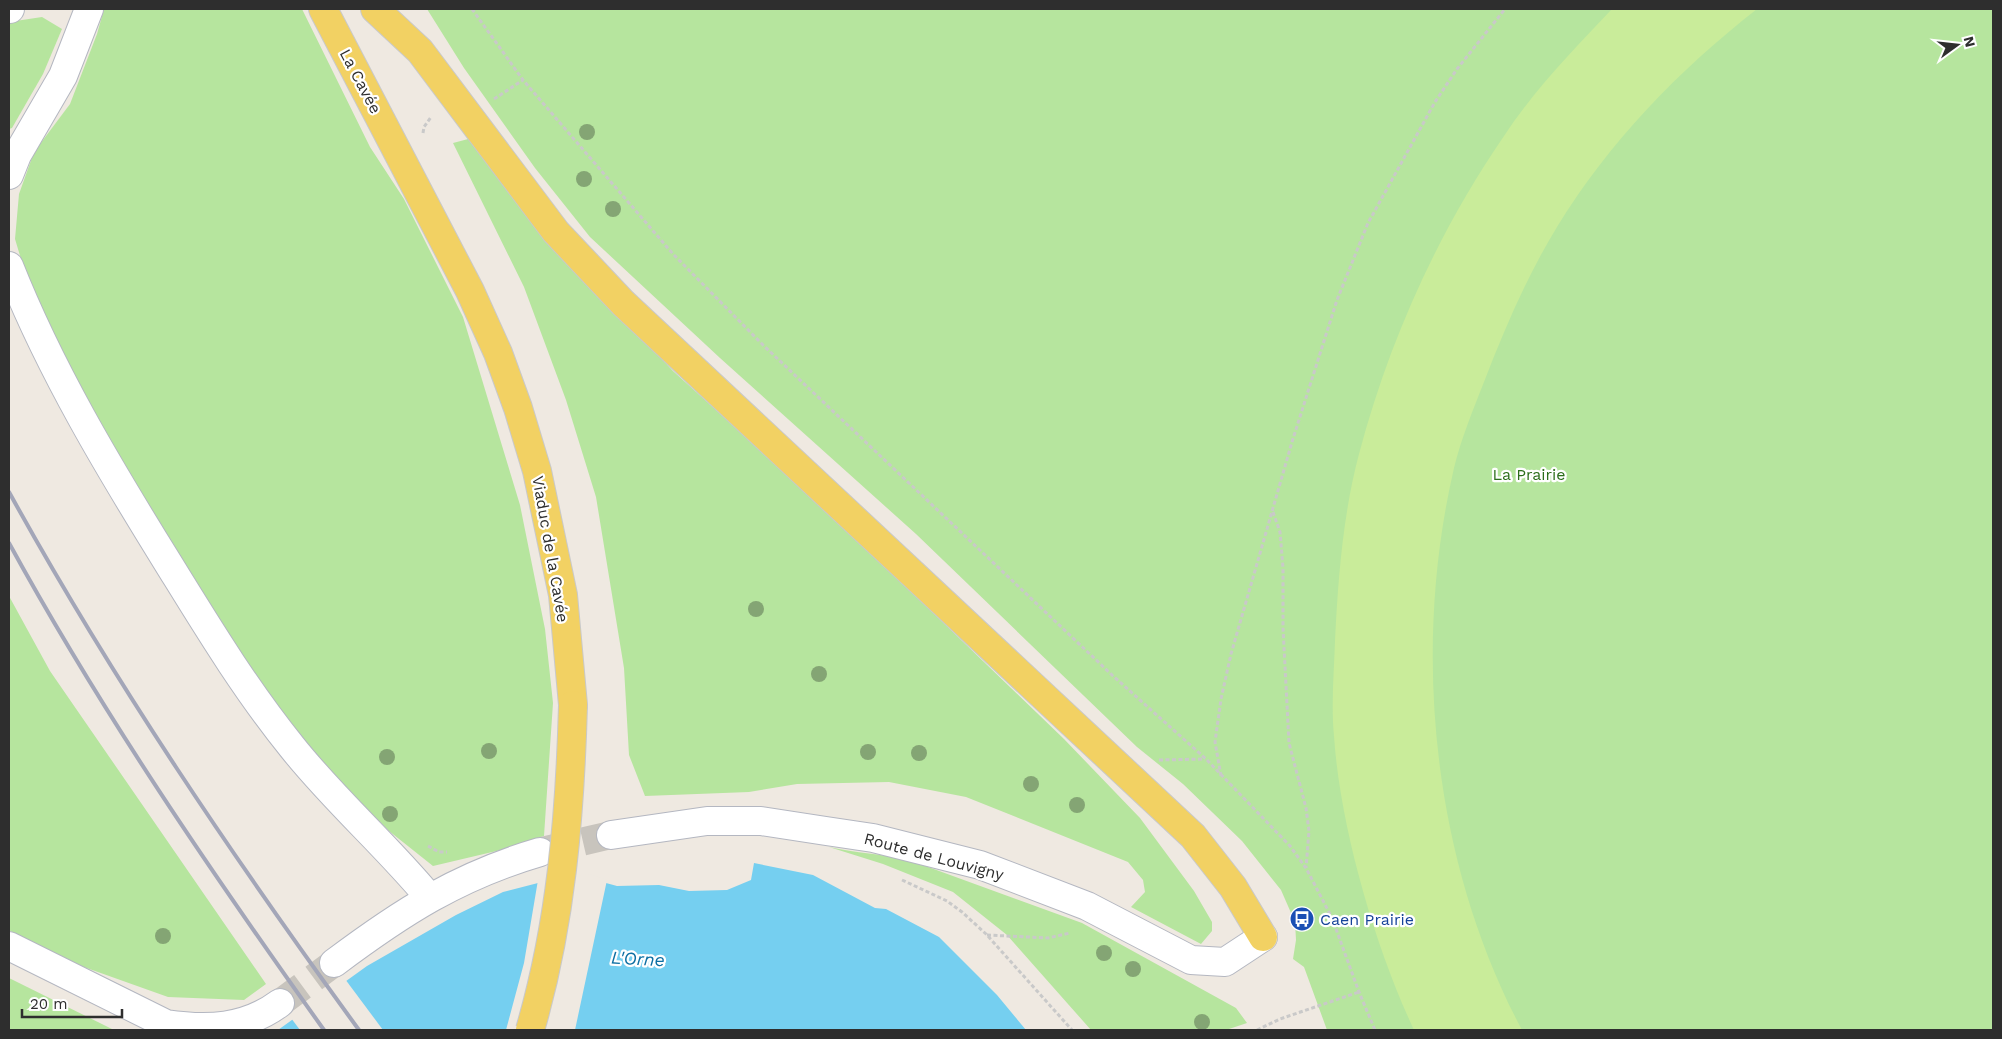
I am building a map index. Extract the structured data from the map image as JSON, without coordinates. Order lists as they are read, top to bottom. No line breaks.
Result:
{"streets":{"main road":["La Cavée","Viaduc de la Cavée"],"street":["Route de Louvigny"]},"crossings":[["La Cavée","Viaduc de la Cavée"]],"water":["L'Orne"],"parks":["La Prairie"],"places":{"bus stop":["Caen Prairie"]},"scale_bar":"20 m","north":"right"}
